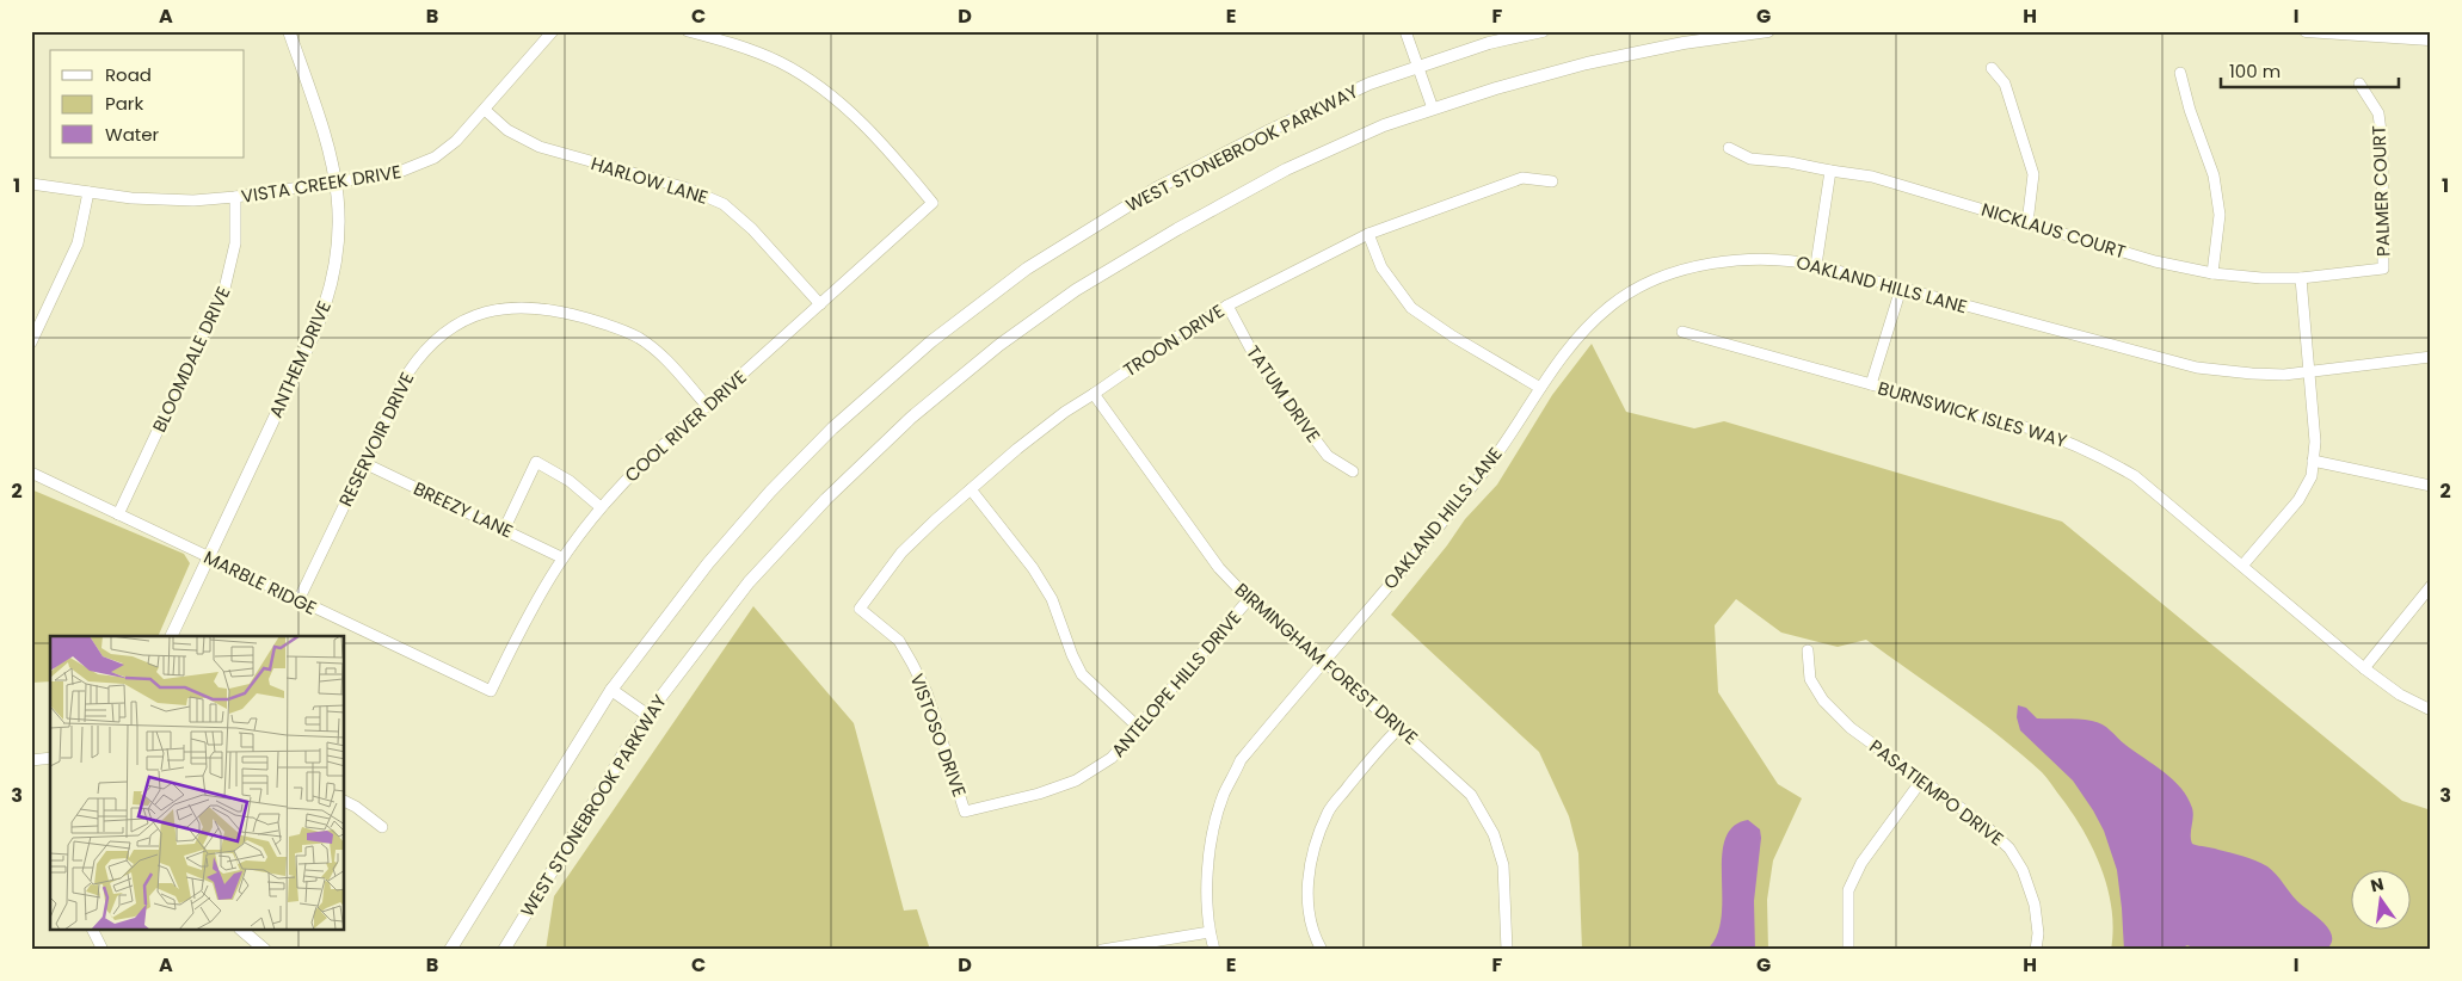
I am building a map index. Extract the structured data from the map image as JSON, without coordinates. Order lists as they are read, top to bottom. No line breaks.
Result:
{"streets":{"street":["WEST STONEBROOK PARKWAY","HARLOW LANE","VISTA CREEK DRIVE","PALMER COURT","NICKLAUS COURT","OAKLAND HILLS LANE","TROON DRIVE","BLOOMDALE DRIVE","ANTHEM DRIVE","TATUM DRIVE","BURNSWICK ISLES WAY","COOL RIVER DRIVE","RESERVOIR DRIVE","BREEZY LANE","MARBLE RIDGE","BIRMINGHAM FOREST DRIVE","ANTELOPE HILLS DRIVE","VISTOSO DRIVE","PASATIEMPO DRIVE"]},"crossings":[["HARLOW LANE","VISTA CREEK DRIVE"],["HARLOW LANE","COOL RIVER DRIVE"],["VISTA CREEK DRIVE","BLOOMDALE DRIVE"],["VISTA CREEK DRIVE","ANTHEM DRIVE"],["PALMER COURT","NICKLAUS COURT"],["OAKLAND HILLS LANE","BIRMINGHAM FOREST DRIVE"],["TROON DRIVE","TATUM DRIVE"],["TROON DRIVE","BIRMINGHAM FOREST DRIVE"],["TROON DRIVE","VISTOSO DRIVE"],["BLOOMDALE DRIVE","MARBLE RIDGE"],["ANTHEM DRIVE","MARBLE RIDGE"],["COOL RIVER DRIVE","RESERVOIR DRIVE"],["COOL RIVER DRIVE","BREEZY LANE"],["COOL RIVER DRIVE","MARBLE RIDGE"],["RESERVOIR DRIVE","BREEZY LANE"],["RESERVOIR DRIVE","MARBLE RIDGE"],["BIRMINGHAM FOREST DRIVE","ANTELOPE HILLS DRIVE"],["ANTELOPE HILLS DRIVE","VISTOSO DRIVE"]],"legend":["Road","Park","Water"],"scale_bar":"100 m","north":"top","grid":{"columns":["A","B","C","D","E","F","G","H","I"],"rows":["1","2","3"]}}
